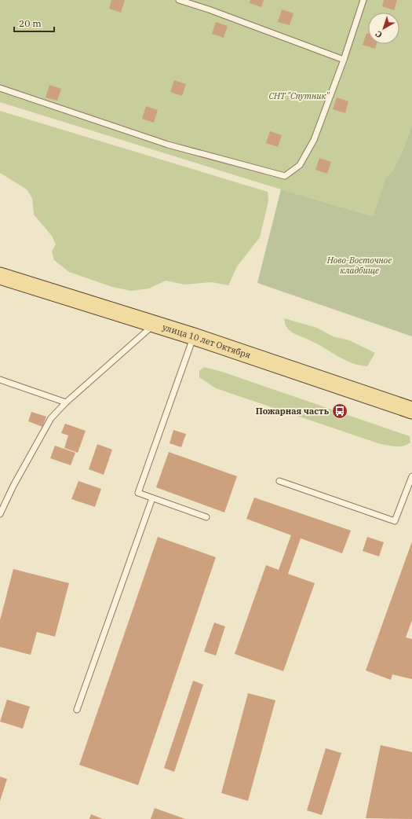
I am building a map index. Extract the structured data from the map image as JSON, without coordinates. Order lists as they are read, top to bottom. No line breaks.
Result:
{"streets":{"main road":["улица 10 лет Октября"]},"parks":["СНТ \"Спутник\"","Ново-Восточное кладбище"],"places":{"bus stop":["Пожарная часть"]},"scale_bar":"20 m","north":"bottom left"}
